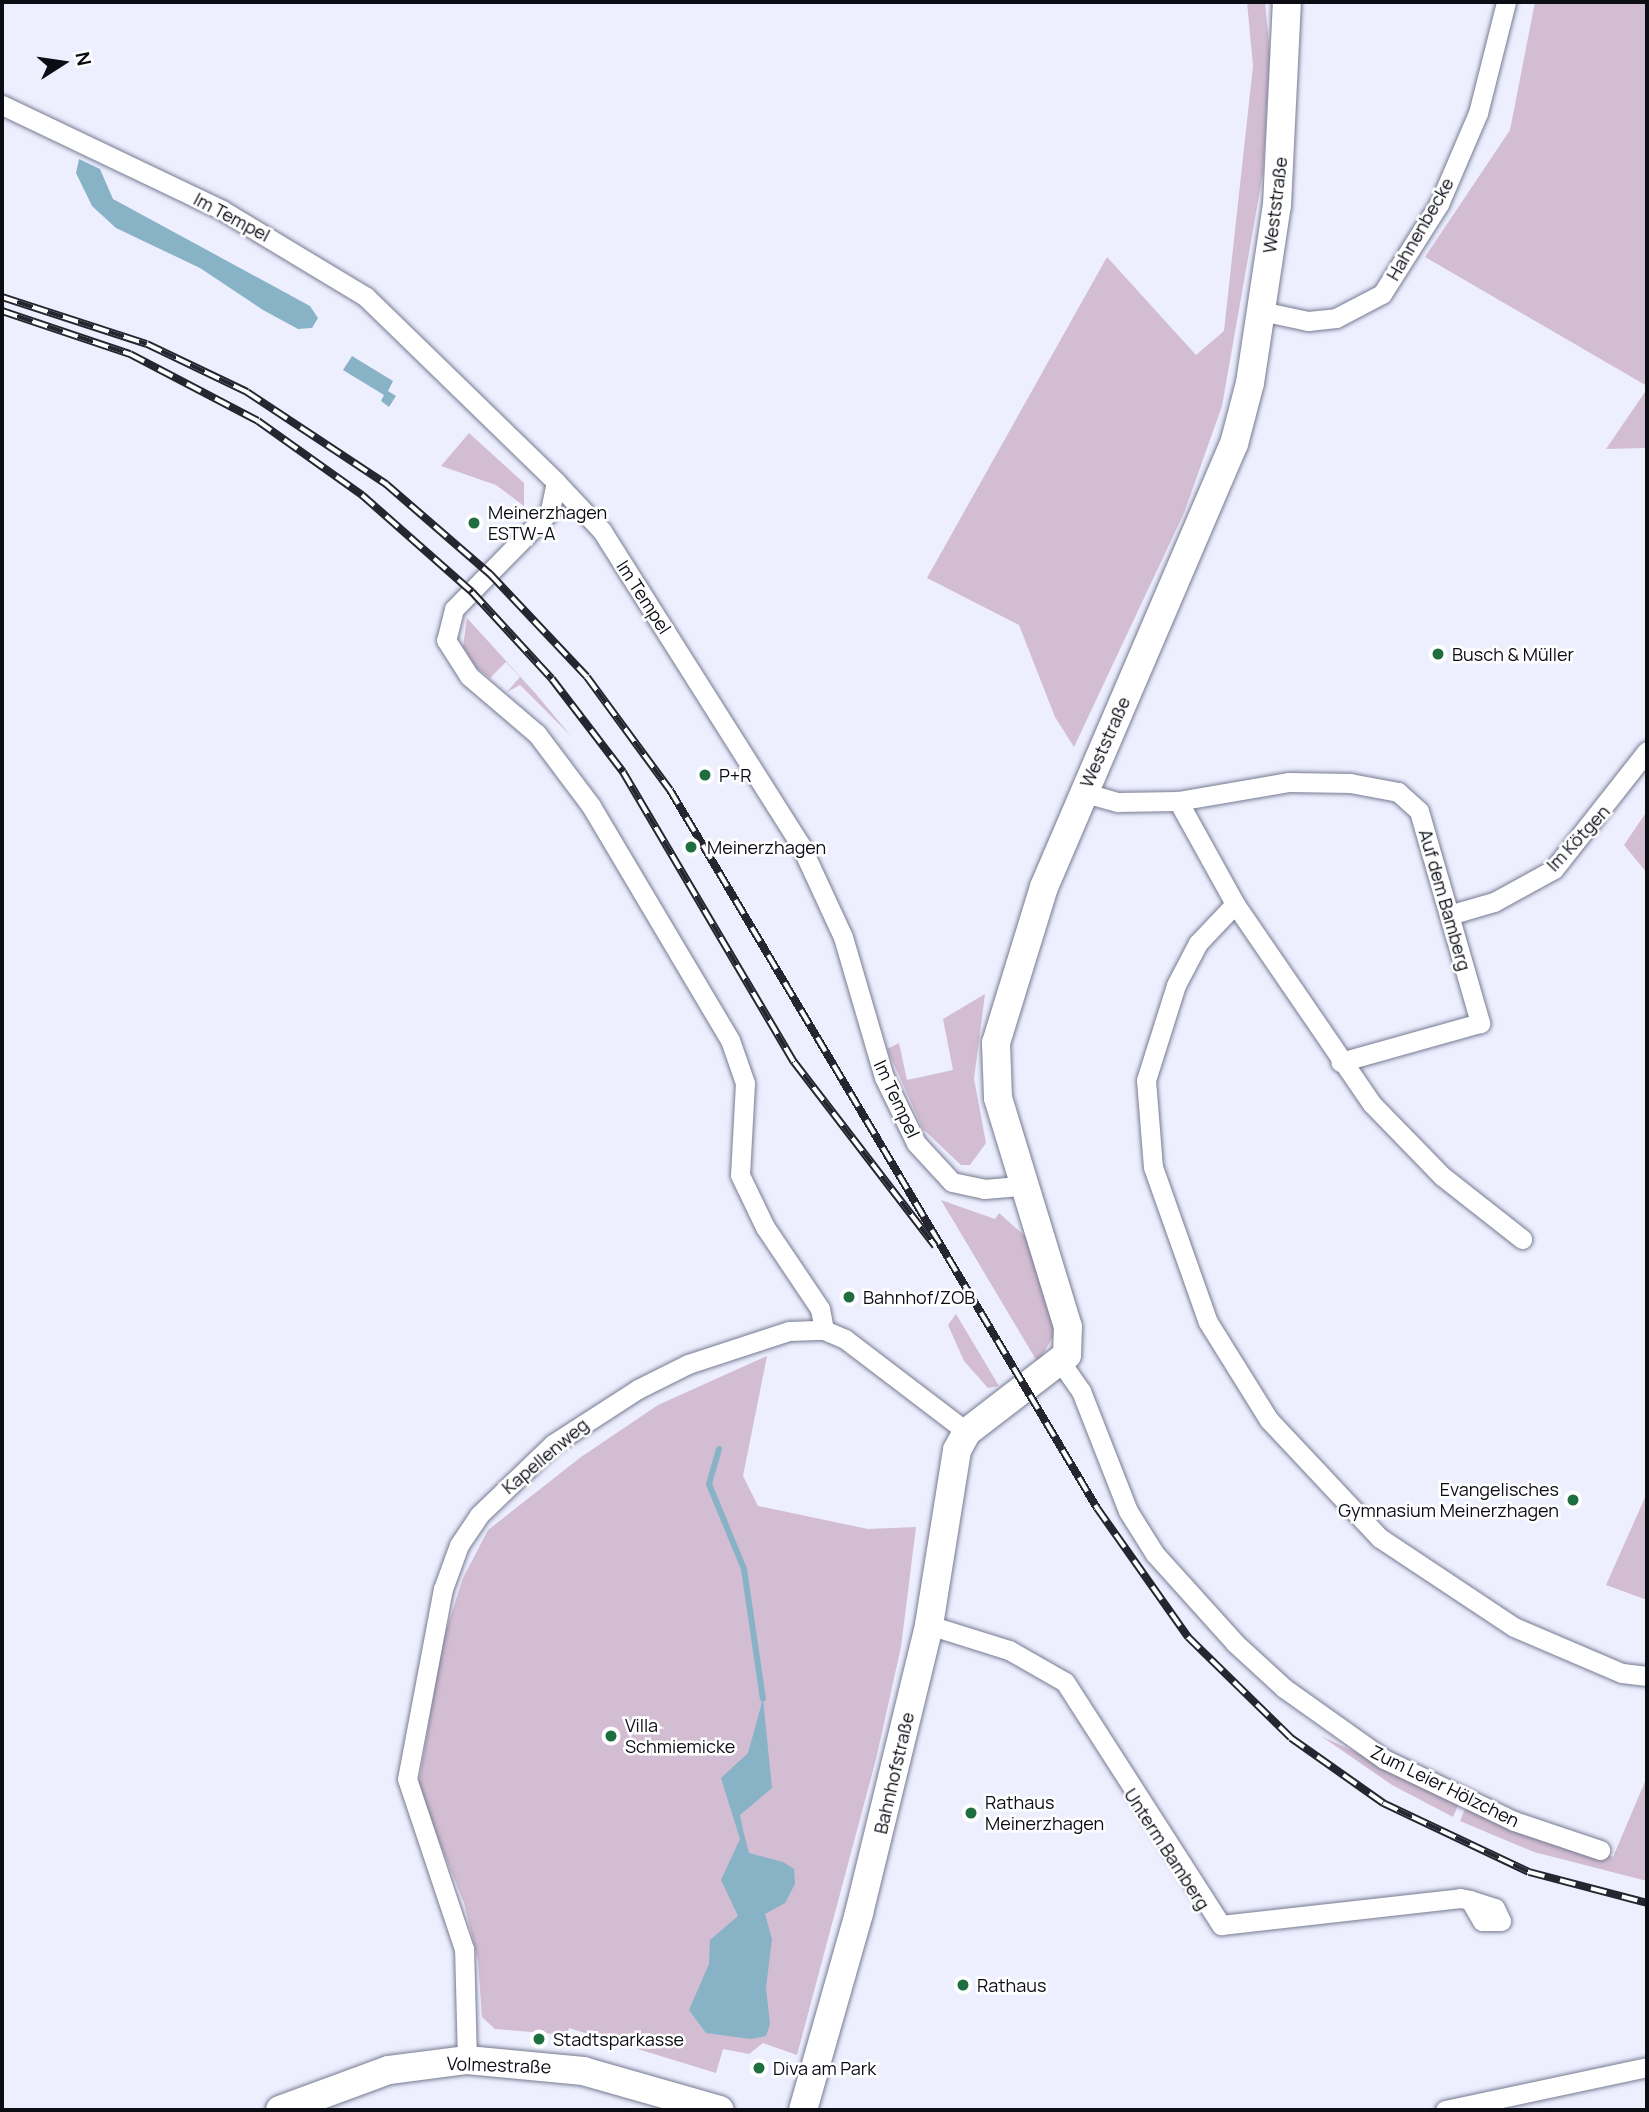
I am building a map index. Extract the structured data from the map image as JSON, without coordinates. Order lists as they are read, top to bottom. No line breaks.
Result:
{"streets":{"main road":["Weststraße","Bahnhofstraße","Volmestraße"],"street":["Im Tempel","Hahnenbecke","Im Kötgen","Auf dem Bamberg","Kapellenweg","Zum Leier Hölzchen","Unterm Bamberg"]},"crossings":[["Weststraße","Im Tempel"],["Weststraße","Hahnenbecke"],["Weststraße","Auf dem Bamberg"],["Weststraße","Zum Leier Hölzchen"],["Im Kötgen","Auf dem Bamberg"],["Kapellenweg","Volmestraße"],["Bahnhofstraße","Unterm Bamberg"]],"places":["Meinerzhagen ESTW-A","Busch & Müller","P+R","Meinerzhagen","Bahnhof/ZOB","Evangelisches Gymnasium Meinerzhagen","Villa Schmiemicke","Rathaus Meinerzhagen","Rathaus","Stadtsparkasse","Diva am Park"],"north":"right"}
